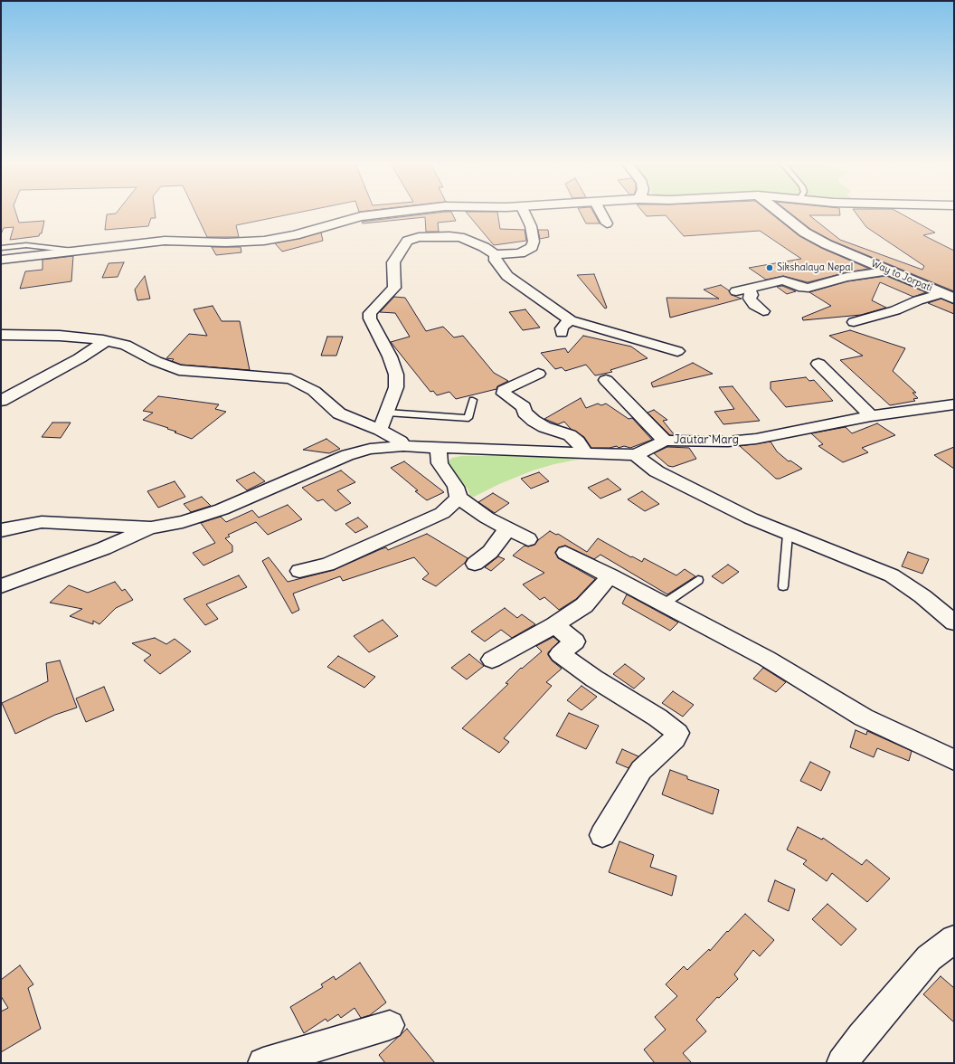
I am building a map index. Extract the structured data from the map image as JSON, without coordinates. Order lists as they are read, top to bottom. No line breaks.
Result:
{"streets":{"street":["Way to Jorpati","Jautar Marg"]},"places":["Sikshalaya Nepal"]}
